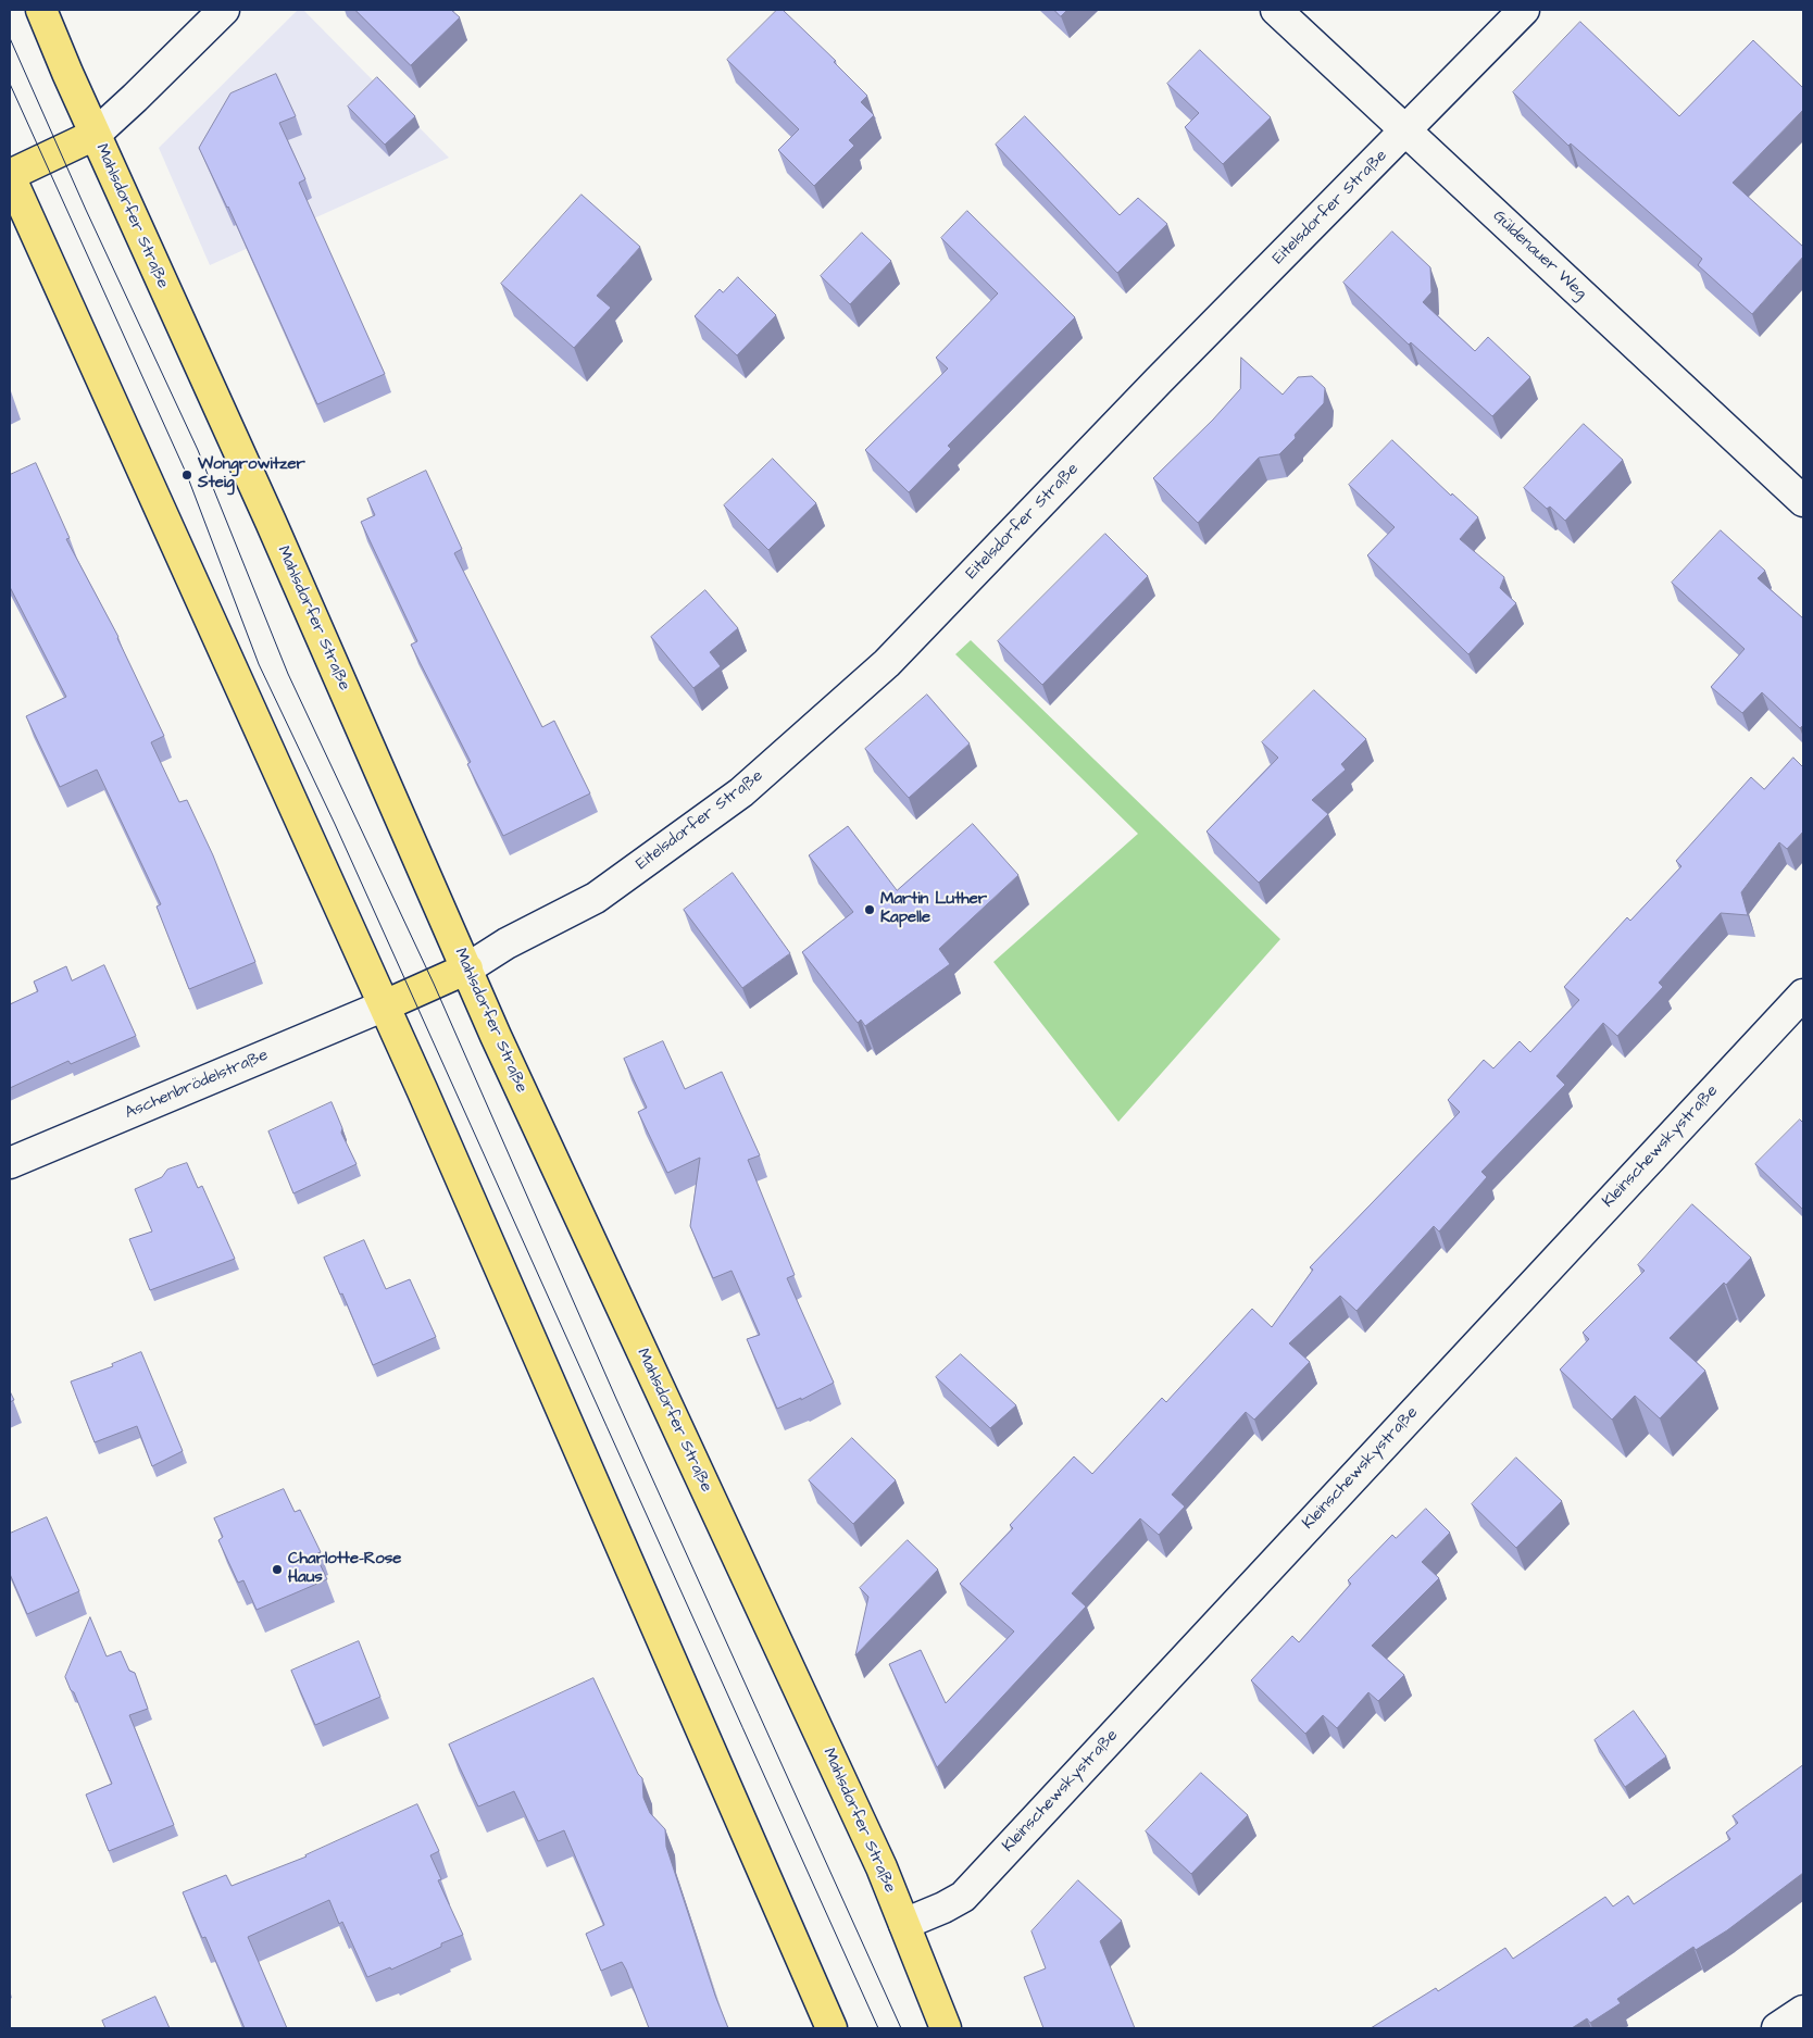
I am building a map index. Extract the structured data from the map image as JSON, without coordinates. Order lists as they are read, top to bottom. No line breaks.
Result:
{"streets":{"main road":["Mahlsdorfer Straße"],"street":["Eitelsdorfer Straße","Güldenauer Weg","Aschenbrödelstraße","Kleinschewskystraße"]},"crossings":[["Eitelsdorfer Straße","Mahlsdorfer Straße"],["Eitelsdorfer Straße","Güldenauer Weg"],["Mahlsdorfer Straße","Kleinschewskystraße"]],"places":["Wongrowitzer Steig","Martin Luther Kapelle","Charlotte-Rose Haus"]}
